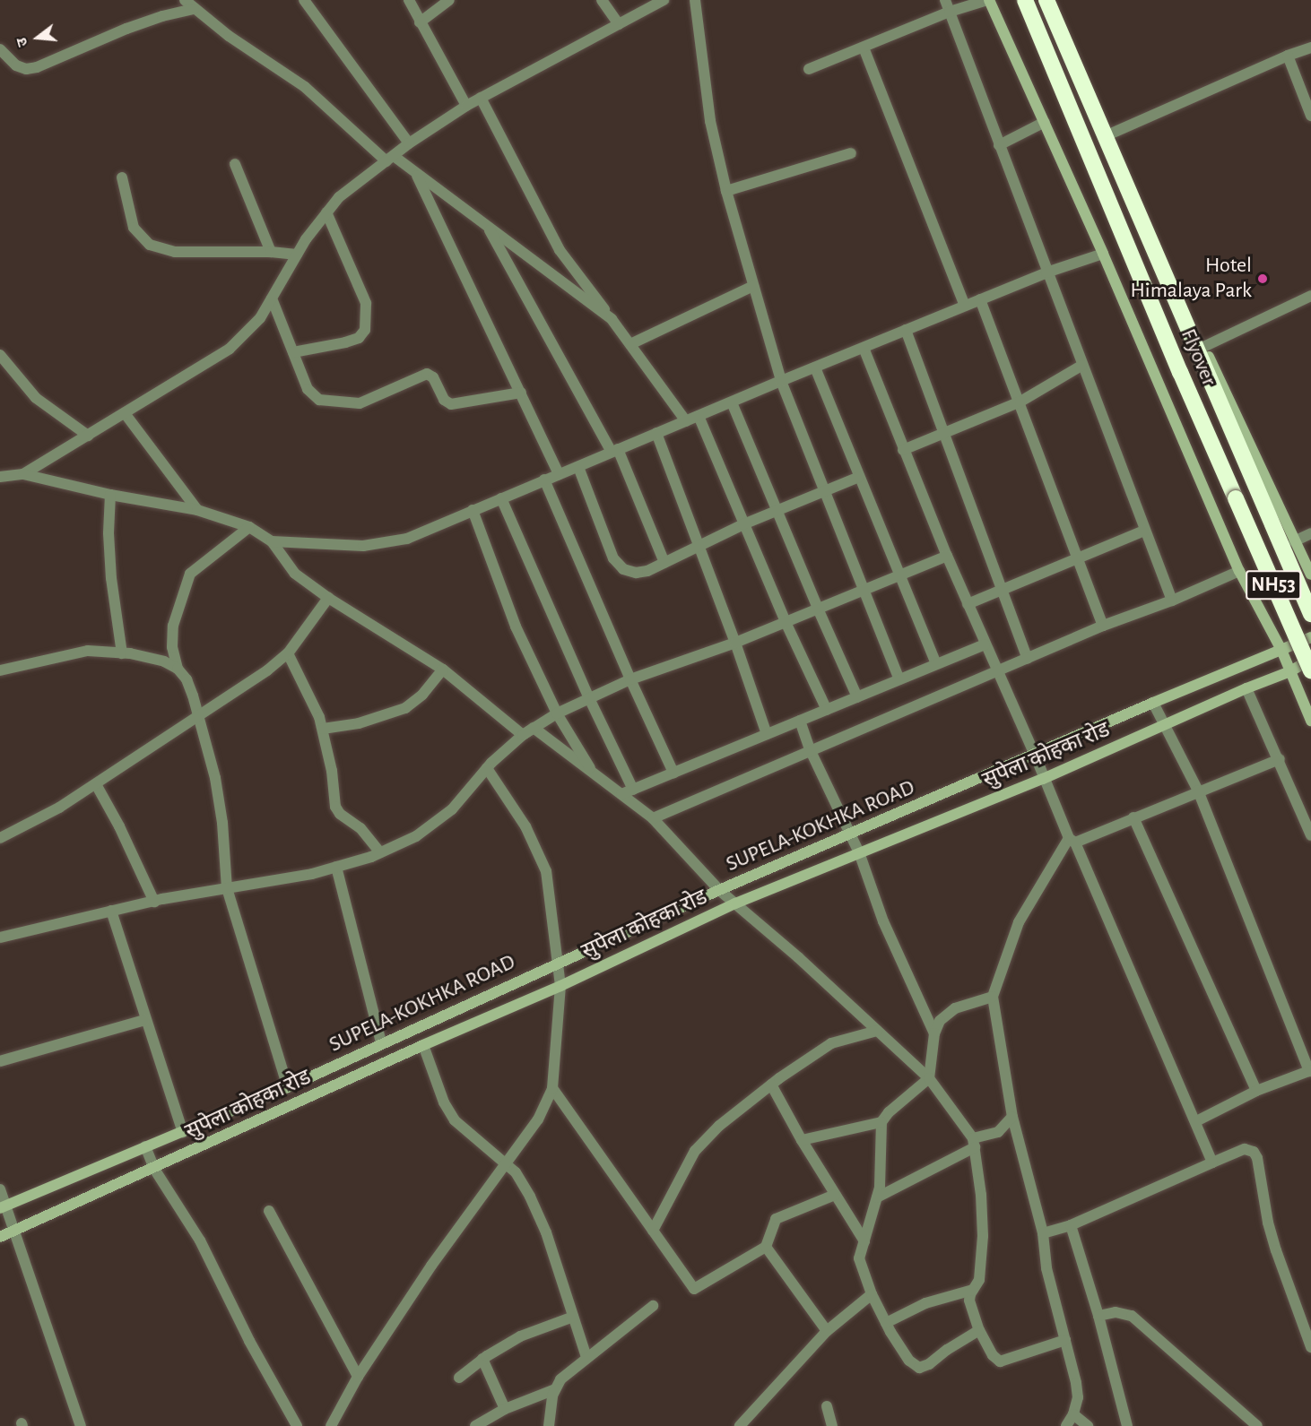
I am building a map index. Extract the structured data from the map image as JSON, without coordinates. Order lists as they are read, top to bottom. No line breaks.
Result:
{"streets":{"highway":["Flyover","NH53"],"street":["सुपेला कोहका रोड","SUPELA-KOKHKA ROAD"]},"places":["Hotel Himalaya Park"],"north":"left"}
